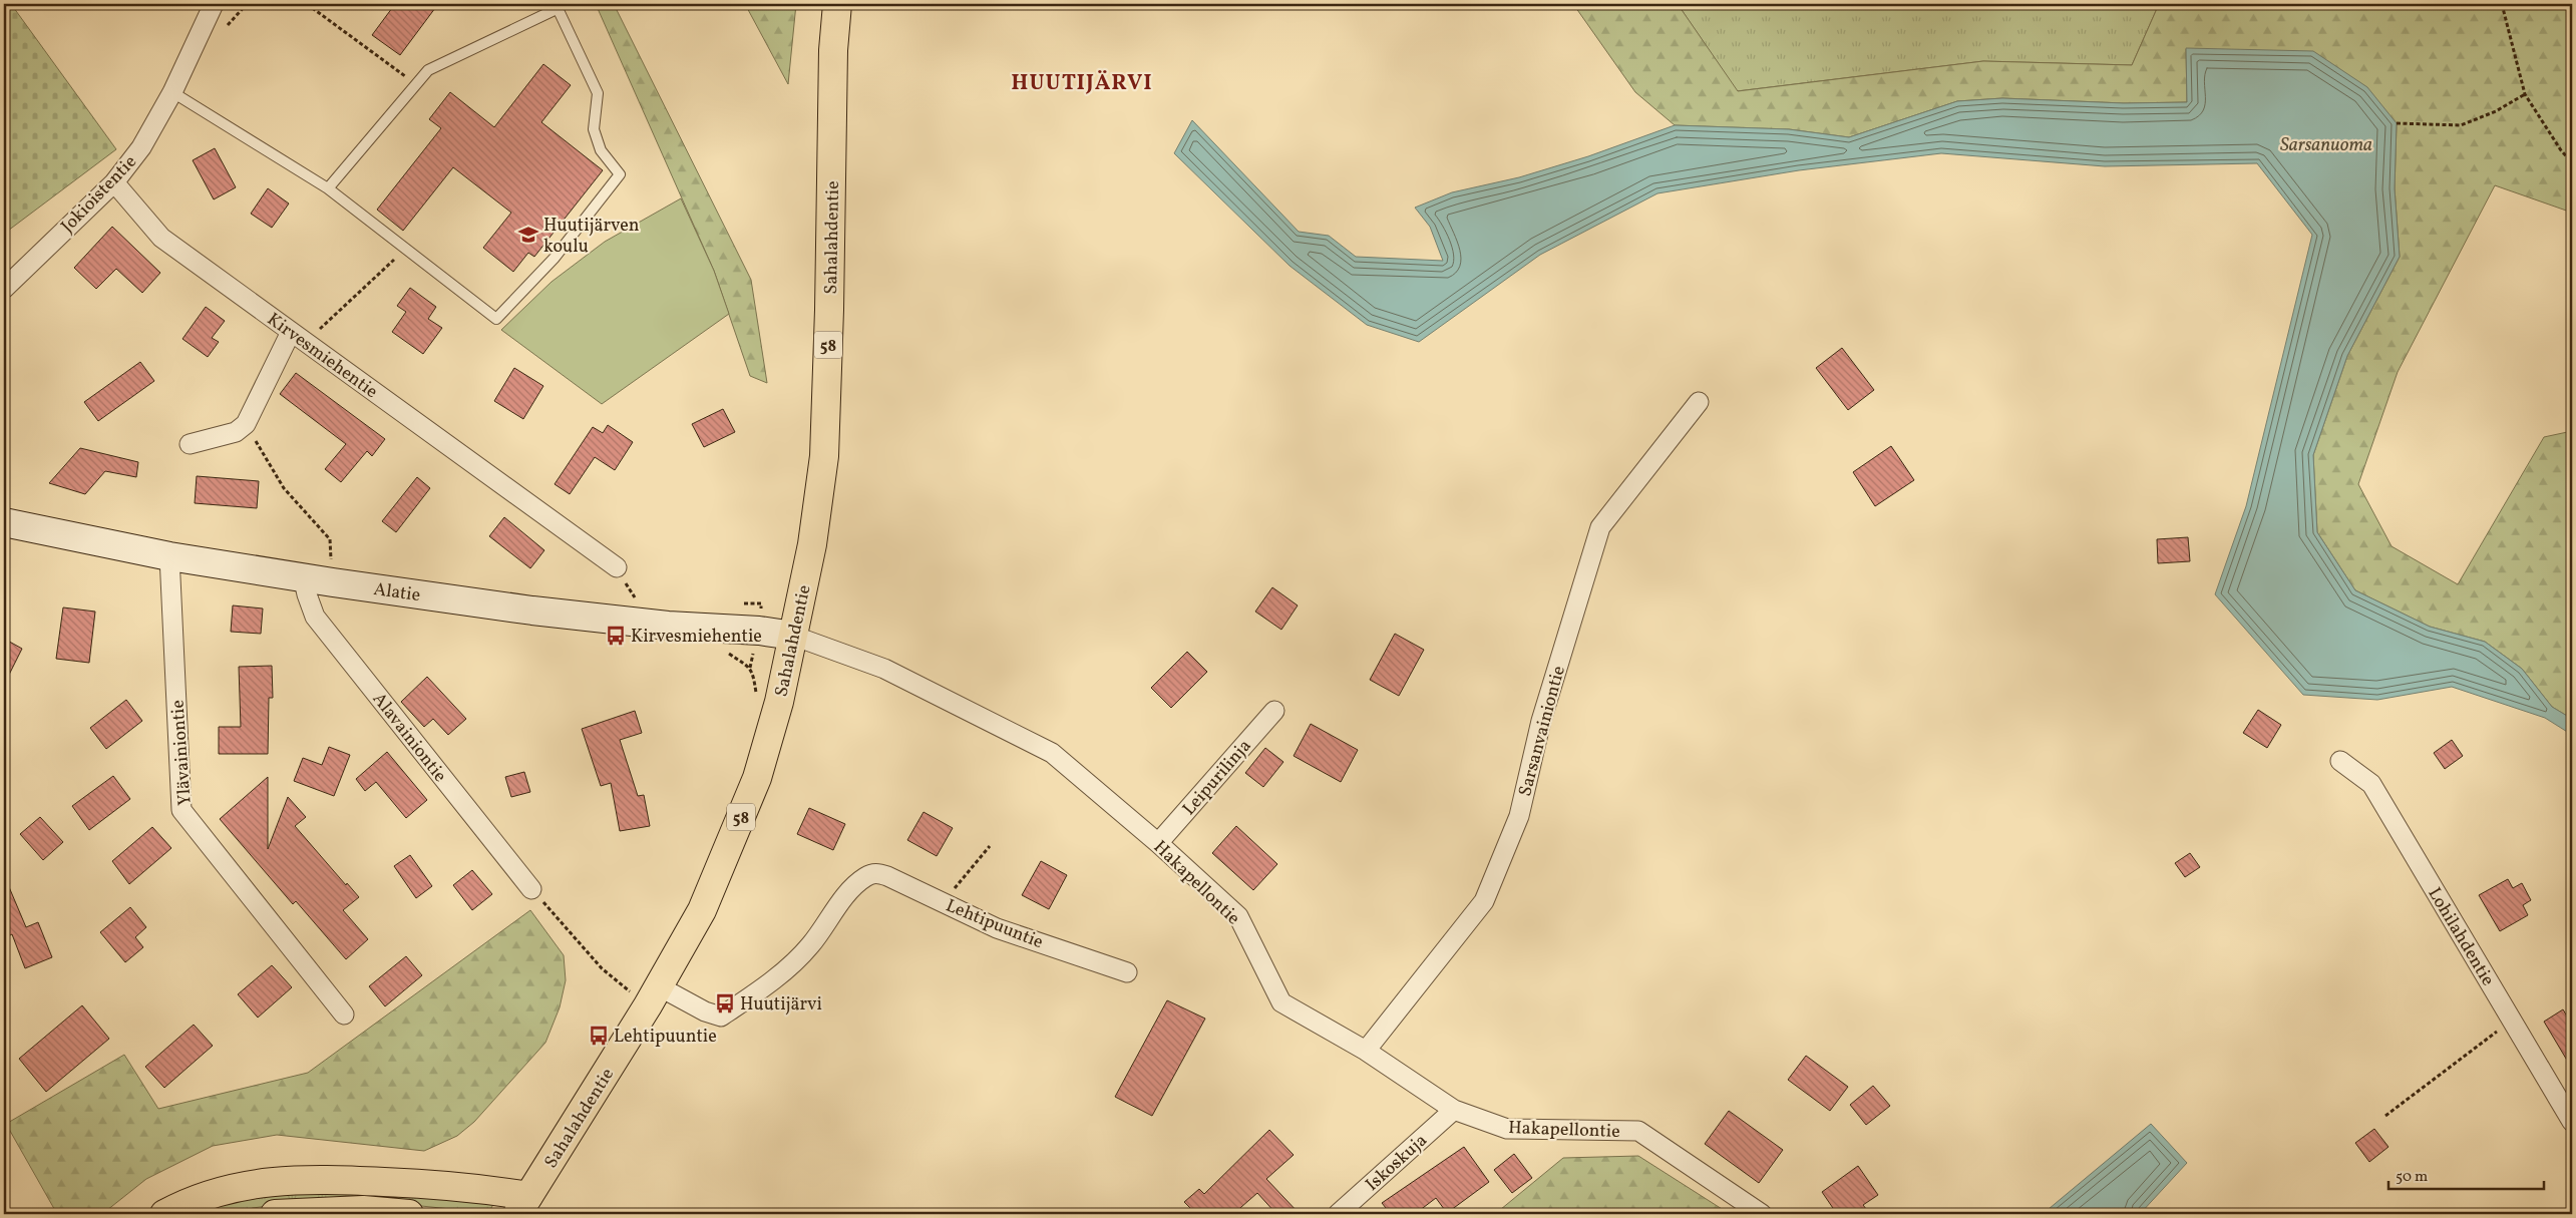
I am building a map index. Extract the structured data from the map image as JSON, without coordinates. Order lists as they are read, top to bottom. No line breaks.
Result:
{"streets":{"main road":["Sahalahdentie","58"],"street":["Jokioistentie","Kirvesmiehentie","Alatie","Sarsanvainiontie","Alavainiontie","Ylävainiontie","Leipurilinja","Hakapellontie","Lehtipuuntie","Lohilahdentie","Iskoskuja"]},"crossings":[["Jokioistentie","Kirvesmiehentie"],["Sahalahdentie","Alatie"],["Sahalahdentie","Hakapellontie"],["Sahalahdentie","Lehtipuuntie"],["Alatie","Alavainiontie"],["Alatie","Ylävainiontie"],["Alatie","Hakapellontie"],["Sarsanvainiontie","Hakapellontie"],["Leipurilinja","Hakapellontie"],["Hakapellontie","Iskoskuja"]],"districts":["HUUTIJÄRVI"],"water":["Sarsanuoma"],"places":{"school or university":["Huutijärven koulu"],"bus stop":["Kirvesmiehentie","Huutijärvi","Lehtipuuntie"]},"scale_bar":"50 m"}
